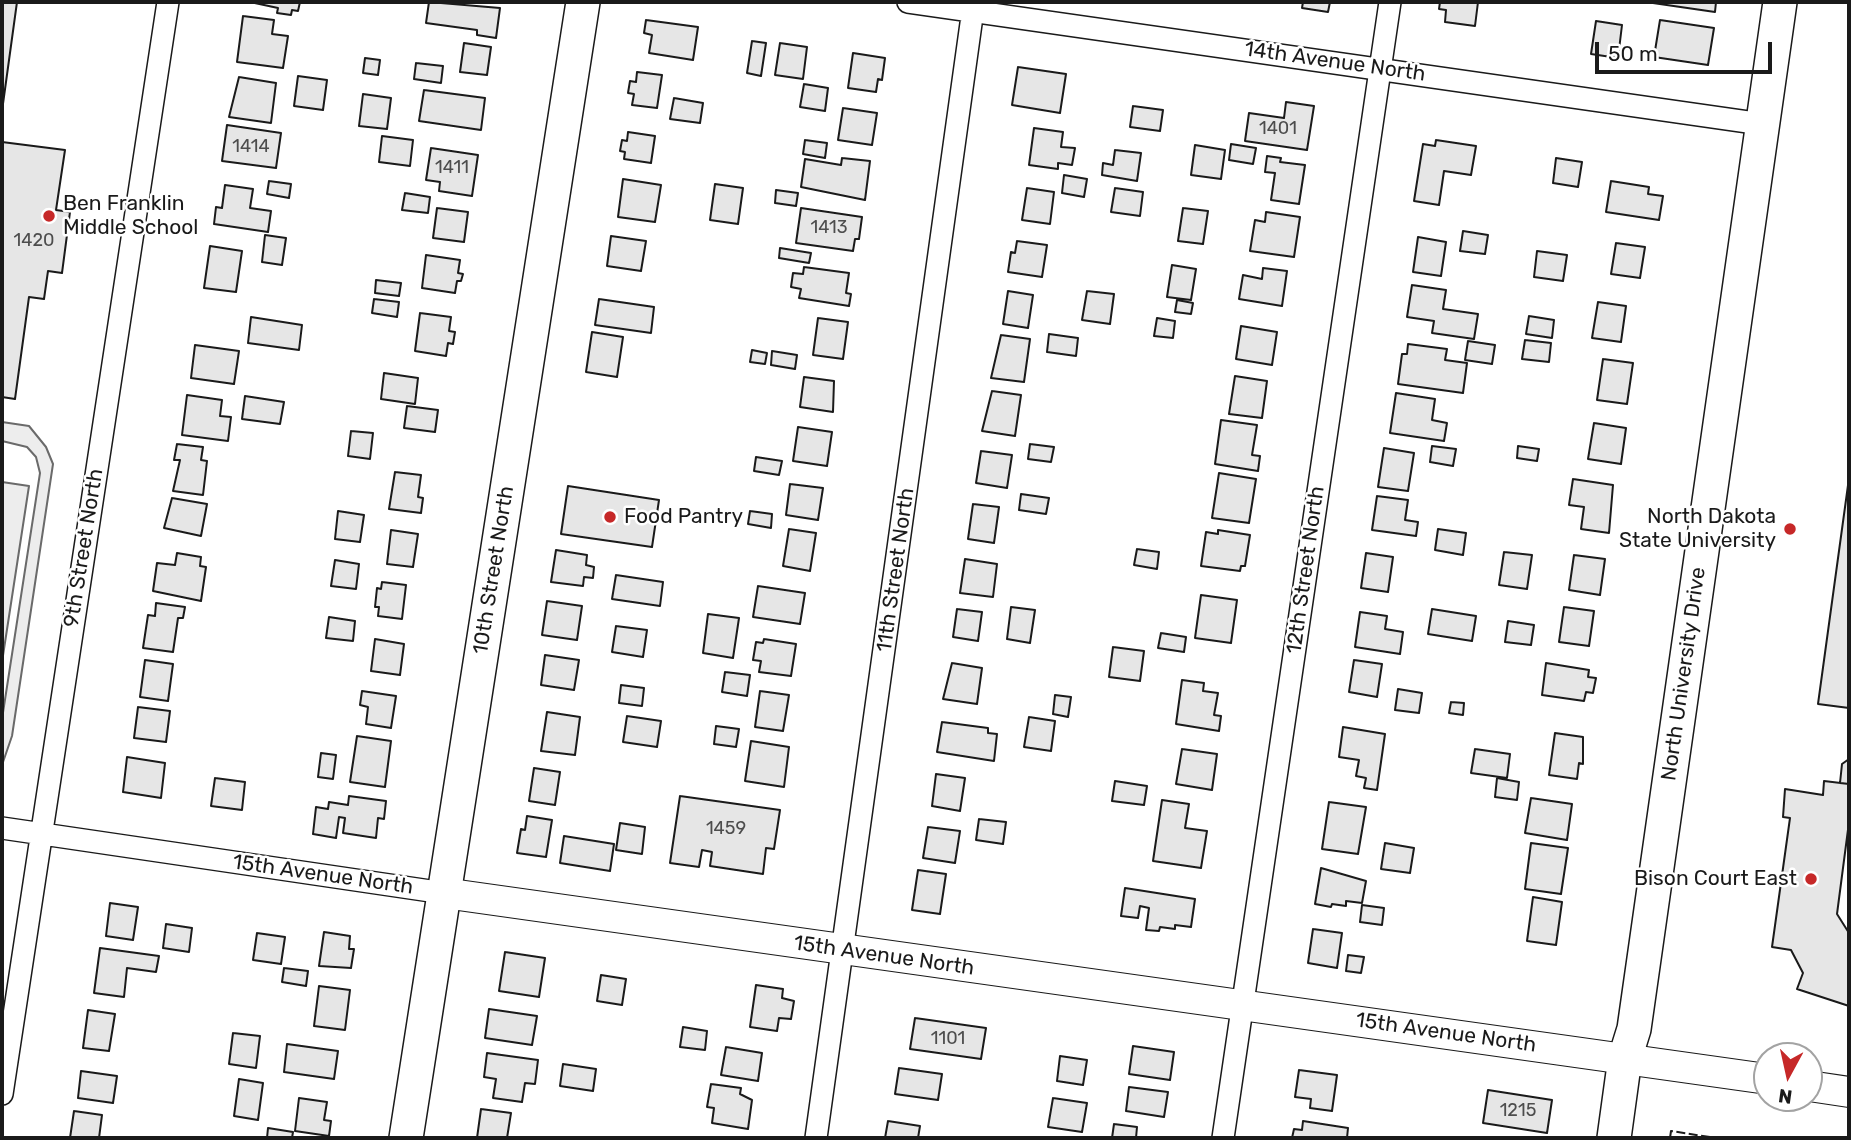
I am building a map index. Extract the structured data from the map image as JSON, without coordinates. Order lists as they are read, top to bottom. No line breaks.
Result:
{"streets":{"main road":["10th Street North","North University Drive"],"street":["14th Avenue North","9th Street North","11th Street North","12th Street North","15th Avenue North"]},"crossings":[["14th Avenue North","11th Street North"],["14th Avenue North","12th Street North"],["14th Avenue North","North University Drive"],["9th Street North","15th Avenue North"],["10th Street North","15th Avenue North"],["11th Street North","15th Avenue North"],["12th Street North","15th Avenue North"],["North University Drive","15th Avenue North"]],"places":["Ben Franklin Middle School","Food Pantry","North Dakota State University","Bison Court East"],"house_numbers":["1401","1414","1411","1413","1420","1459","1101","1215"],"scale_bar":"50 m","north":"bottom"}
